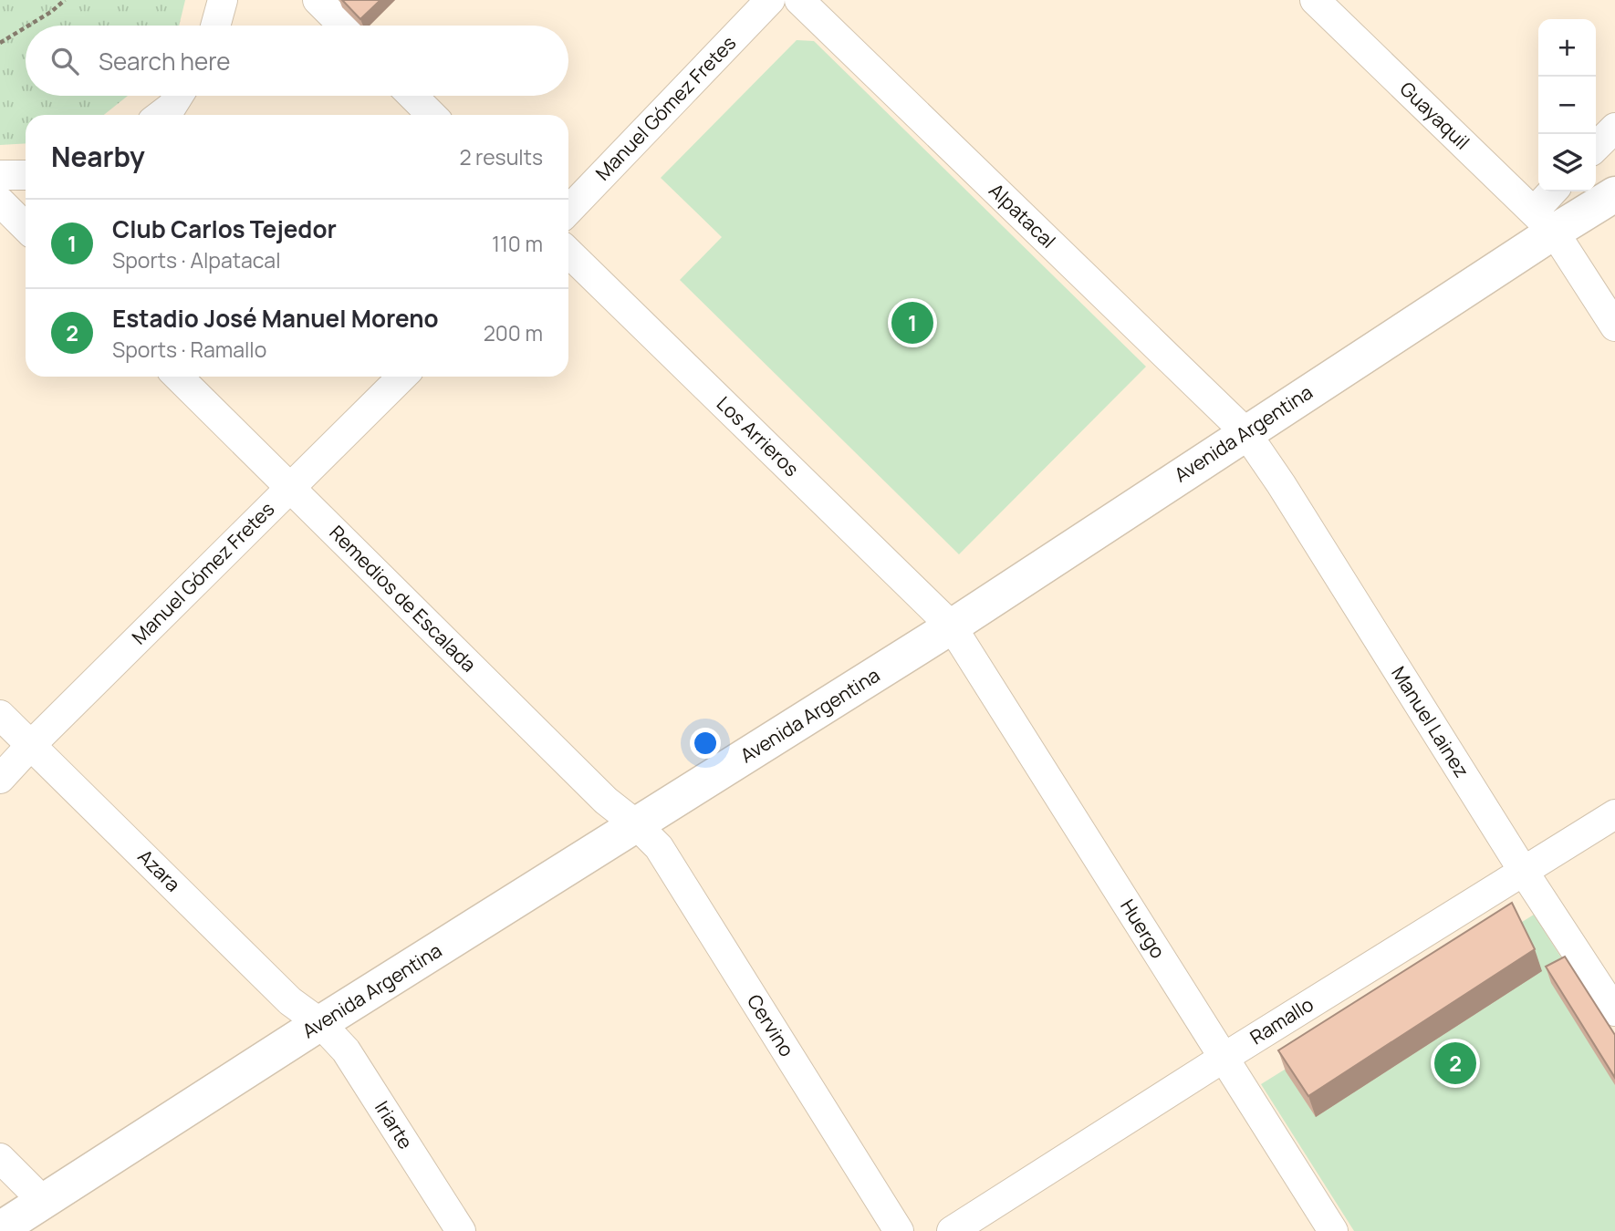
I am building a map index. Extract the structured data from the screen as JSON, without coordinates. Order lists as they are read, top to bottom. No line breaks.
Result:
{"streets":{"street":["Manuel Gómez Fretes","Guayaquil","Alpatacal","Avenida Argentina","Los Arrieros","Remedios de Escalada","Manuel Lainez","Azara","Huergo","Ramallo","Cervino","Iriarte"]},"crossings":[["Manuel Gómez Fretes","Remedios de Escalada"],["Manuel Gómez Fretes","Azara"],["Guayaquil","Avenida Argentina"],["Alpatacal","Avenida Argentina"],["Alpatacal","Manuel Lainez"],["Avenida Argentina","Los Arrieros"],["Avenida Argentina","Remedios de Escalada"],["Avenida Argentina","Manuel Lainez"],["Avenida Argentina","Azara"],["Avenida Argentina","Huergo"],["Avenida Argentina","Cervino"],["Avenida Argentina","Iriarte"],["Los Arrieros","Huergo"],["Remedios de Escalada","Cervino"],["Manuel Lainez","Ramallo"],["Azara","Iriarte"],["Huergo","Ramallo"]],"page":{"map_buttons":["+","−"],"search":"Search here","heading":["Nearby","2 results"],"list":[{"mark":"1","name":"Club Carlos Tejedor","note":"Sports · Alpatacal","value":"110 m"},{"mark":"2","name":"Estadio José Manuel Moreno","note":"Sports · Ramallo","value":"200 m"}],"pins":["1","2"]}}
